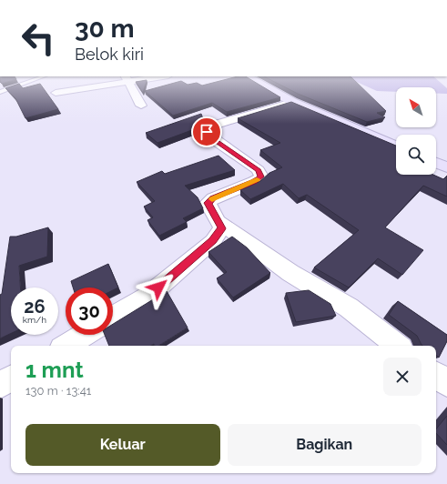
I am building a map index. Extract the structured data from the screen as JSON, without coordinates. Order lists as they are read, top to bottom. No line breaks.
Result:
{"north":"top left","page":{"turn":["30 m","Belok kiri"],"speed":"26 km/h","limit":"30","heading":["1 mnt","130 m · 13:41"],"buttons":["Keluar","Bagikan"]}}
